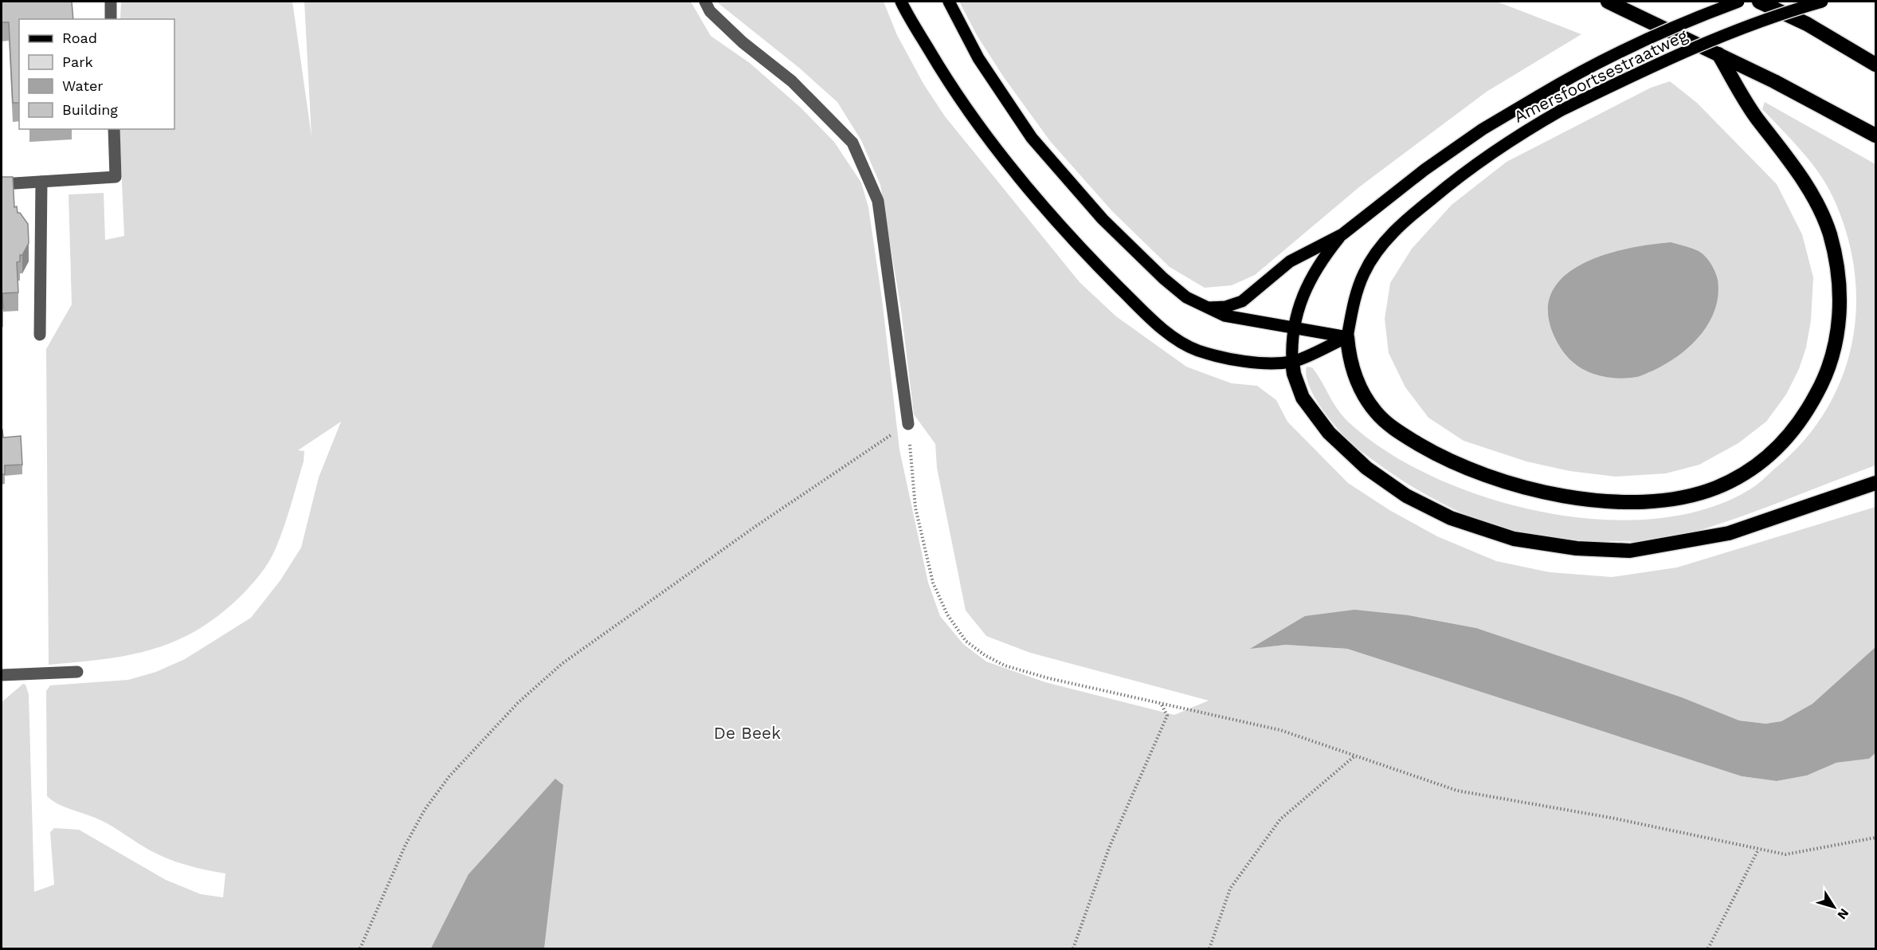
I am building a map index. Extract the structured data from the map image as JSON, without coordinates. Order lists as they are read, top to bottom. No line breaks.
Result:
{"streets":{"main road":["Amersfoortsestraatweg"]},"parks":["De Beek"],"legend":["Road","Park","Water","Building"],"north":"bottom right"}
